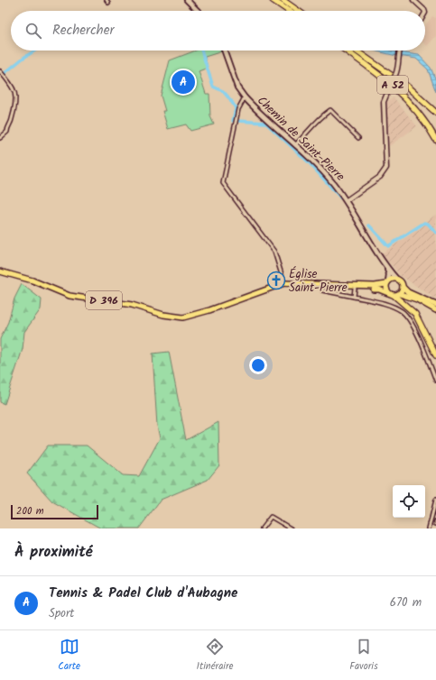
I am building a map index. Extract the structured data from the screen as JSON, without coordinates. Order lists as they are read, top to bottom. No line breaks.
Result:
{"streets":{"highway":["A 52"],"main road":["Chemin de Saint-Pierre","D 396"]},"crossings":[["Chemin de Saint-Pierre","D 396"]],"places":{"church":["Église Saint-Pierre"]},"scale_bar":"200 m","page":{"search":"Rechercher","pins":"A","scale":"200 m","heading":"À proximité","list":[{"mark":"A","name":"Tennis & Padel Club d'Aubagne","note":"Sport","value":"670 m"}],"nav":["Carte","Itinéraire","Favoris"]}}
